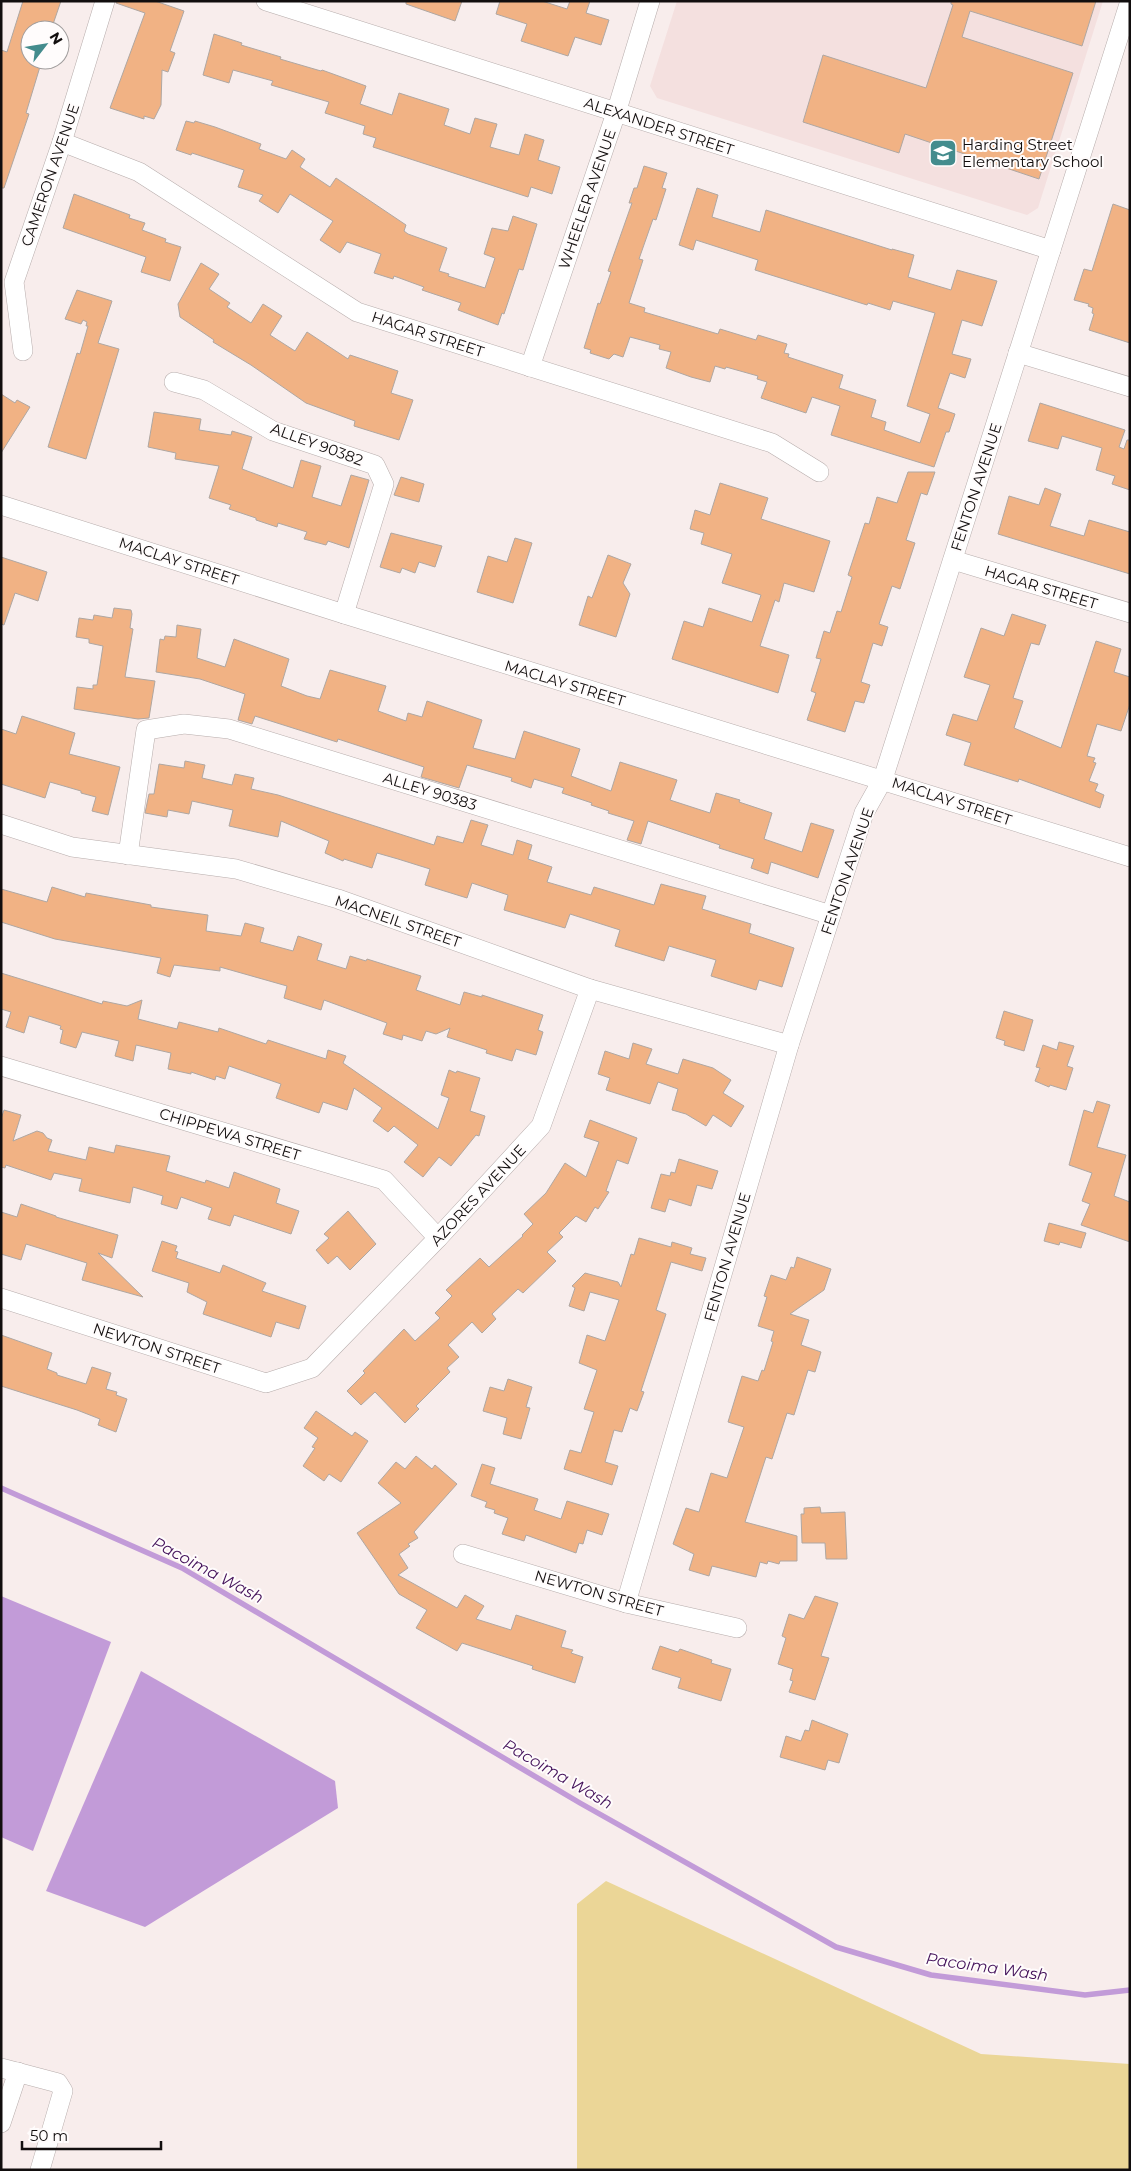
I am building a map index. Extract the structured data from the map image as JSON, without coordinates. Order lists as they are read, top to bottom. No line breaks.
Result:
{"streets":{"street":["ALEXANDER STREET","CAMERON AVENUE","WHEELER AVENUE","HAGAR STREET","ALLEY 90382","FENTON AVENUE","MACLAY STREET","ALLEY 90383","MACNEIL STREET","CHIPPEWA STREET","AZORES AVENUE","NEWTON STREET"]},"crossings":[["ALEXANDER STREET","WHEELER AVENUE"],["ALEXANDER STREET","FENTON AVENUE"],["CAMERON AVENUE","HAGAR STREET"],["WHEELER AVENUE","HAGAR STREET"],["HAGAR STREET","FENTON AVENUE"],["ALLEY 90382","MACLAY STREET"],["FENTON AVENUE","MACLAY STREET"],["FENTON AVENUE","ALLEY 90383"],["FENTON AVENUE","MACNEIL STREET"],["FENTON AVENUE","NEWTON STREET"],["ALLEY 90383","MACNEIL STREET"],["MACNEIL STREET","AZORES AVENUE"],["CHIPPEWA STREET","AZORES AVENUE"],["AZORES AVENUE","NEWTON STREET"]],"water":["Pacoima Wash"],"places":{"school or university":["Harding Street Elementary School"]},"scale_bar":"50 m","north":"top right"}
